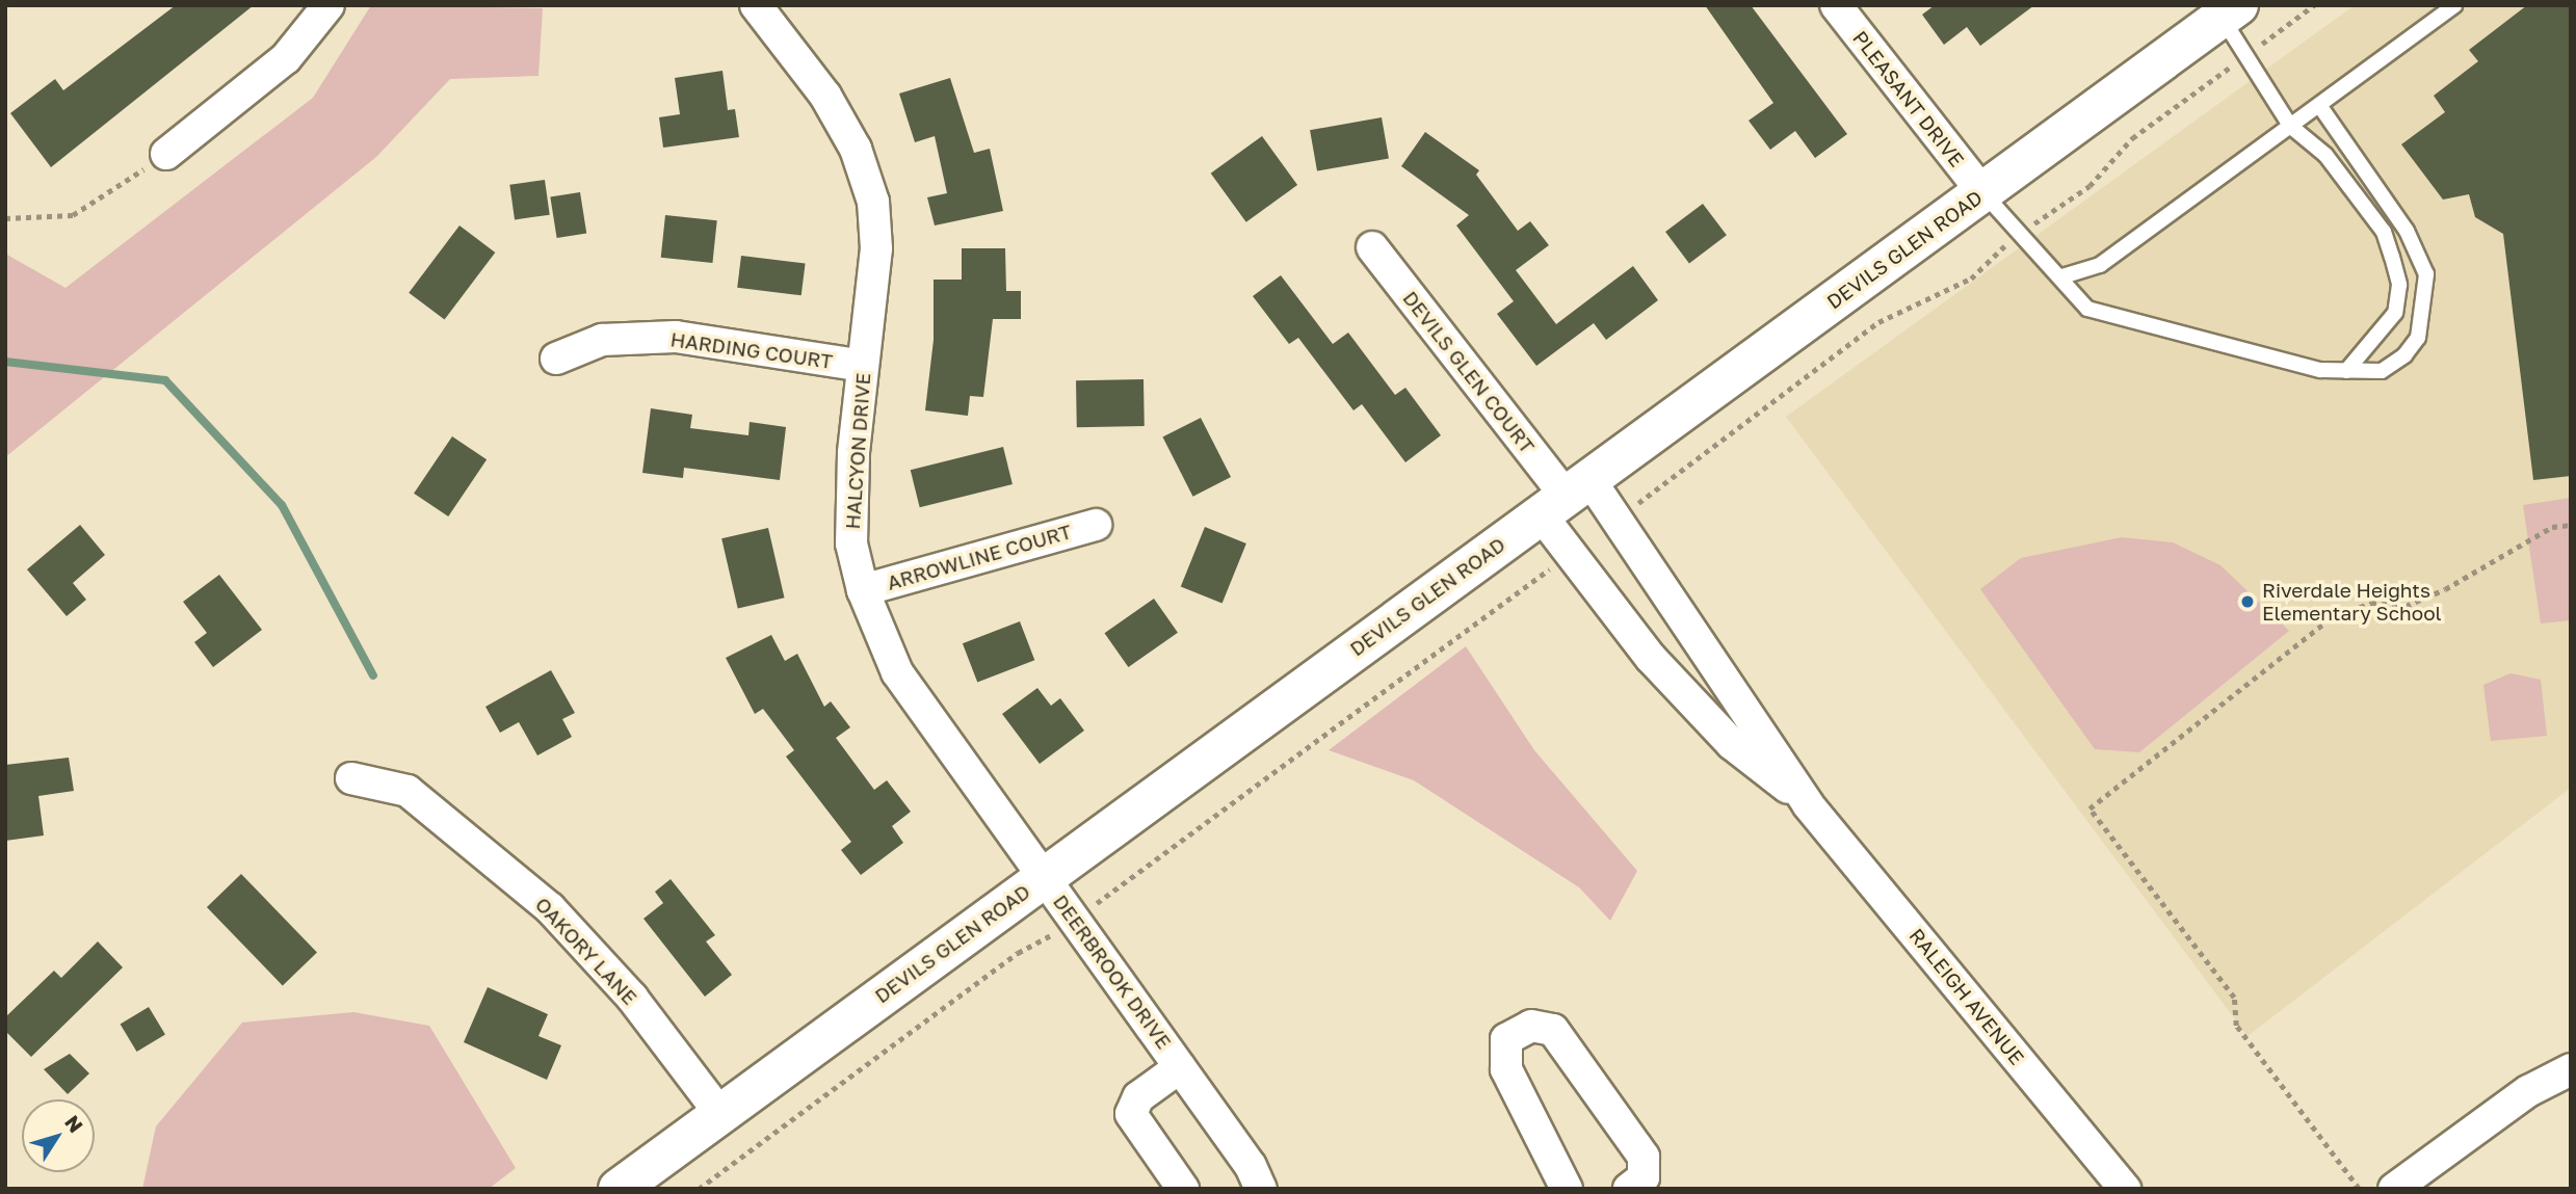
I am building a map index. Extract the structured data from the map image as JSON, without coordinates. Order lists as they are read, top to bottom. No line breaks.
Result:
{"streets":{"main road":["DEVILS GLEN ROAD"],"street":["PLEASANT DRIVE","HARDING COURT","DEVILS GLEN COURT","HALCYON DRIVE","ARROWLINE COURT","OAKORY LANE","DEERBROOK DRIVE","RALEIGH AVENUE"]},"crossings":[["PLEASANT DRIVE","DEVILS GLEN ROAD"],["DEVILS GLEN ROAD","DEVILS GLEN COURT"],["DEVILS GLEN ROAD","HALCYON DRIVE"],["DEVILS GLEN ROAD","OAKORY LANE"],["DEVILS GLEN ROAD","DEERBROOK DRIVE"],["DEVILS GLEN ROAD","RALEIGH AVENUE"],["HARDING COURT","HALCYON DRIVE"],["DEVILS GLEN COURT","RALEIGH AVENUE"],["HALCYON DRIVE","ARROWLINE COURT"],["HALCYON DRIVE","DEERBROOK DRIVE"]],"places":["Riverdale Heights Elementary School"],"north":"top right"}
